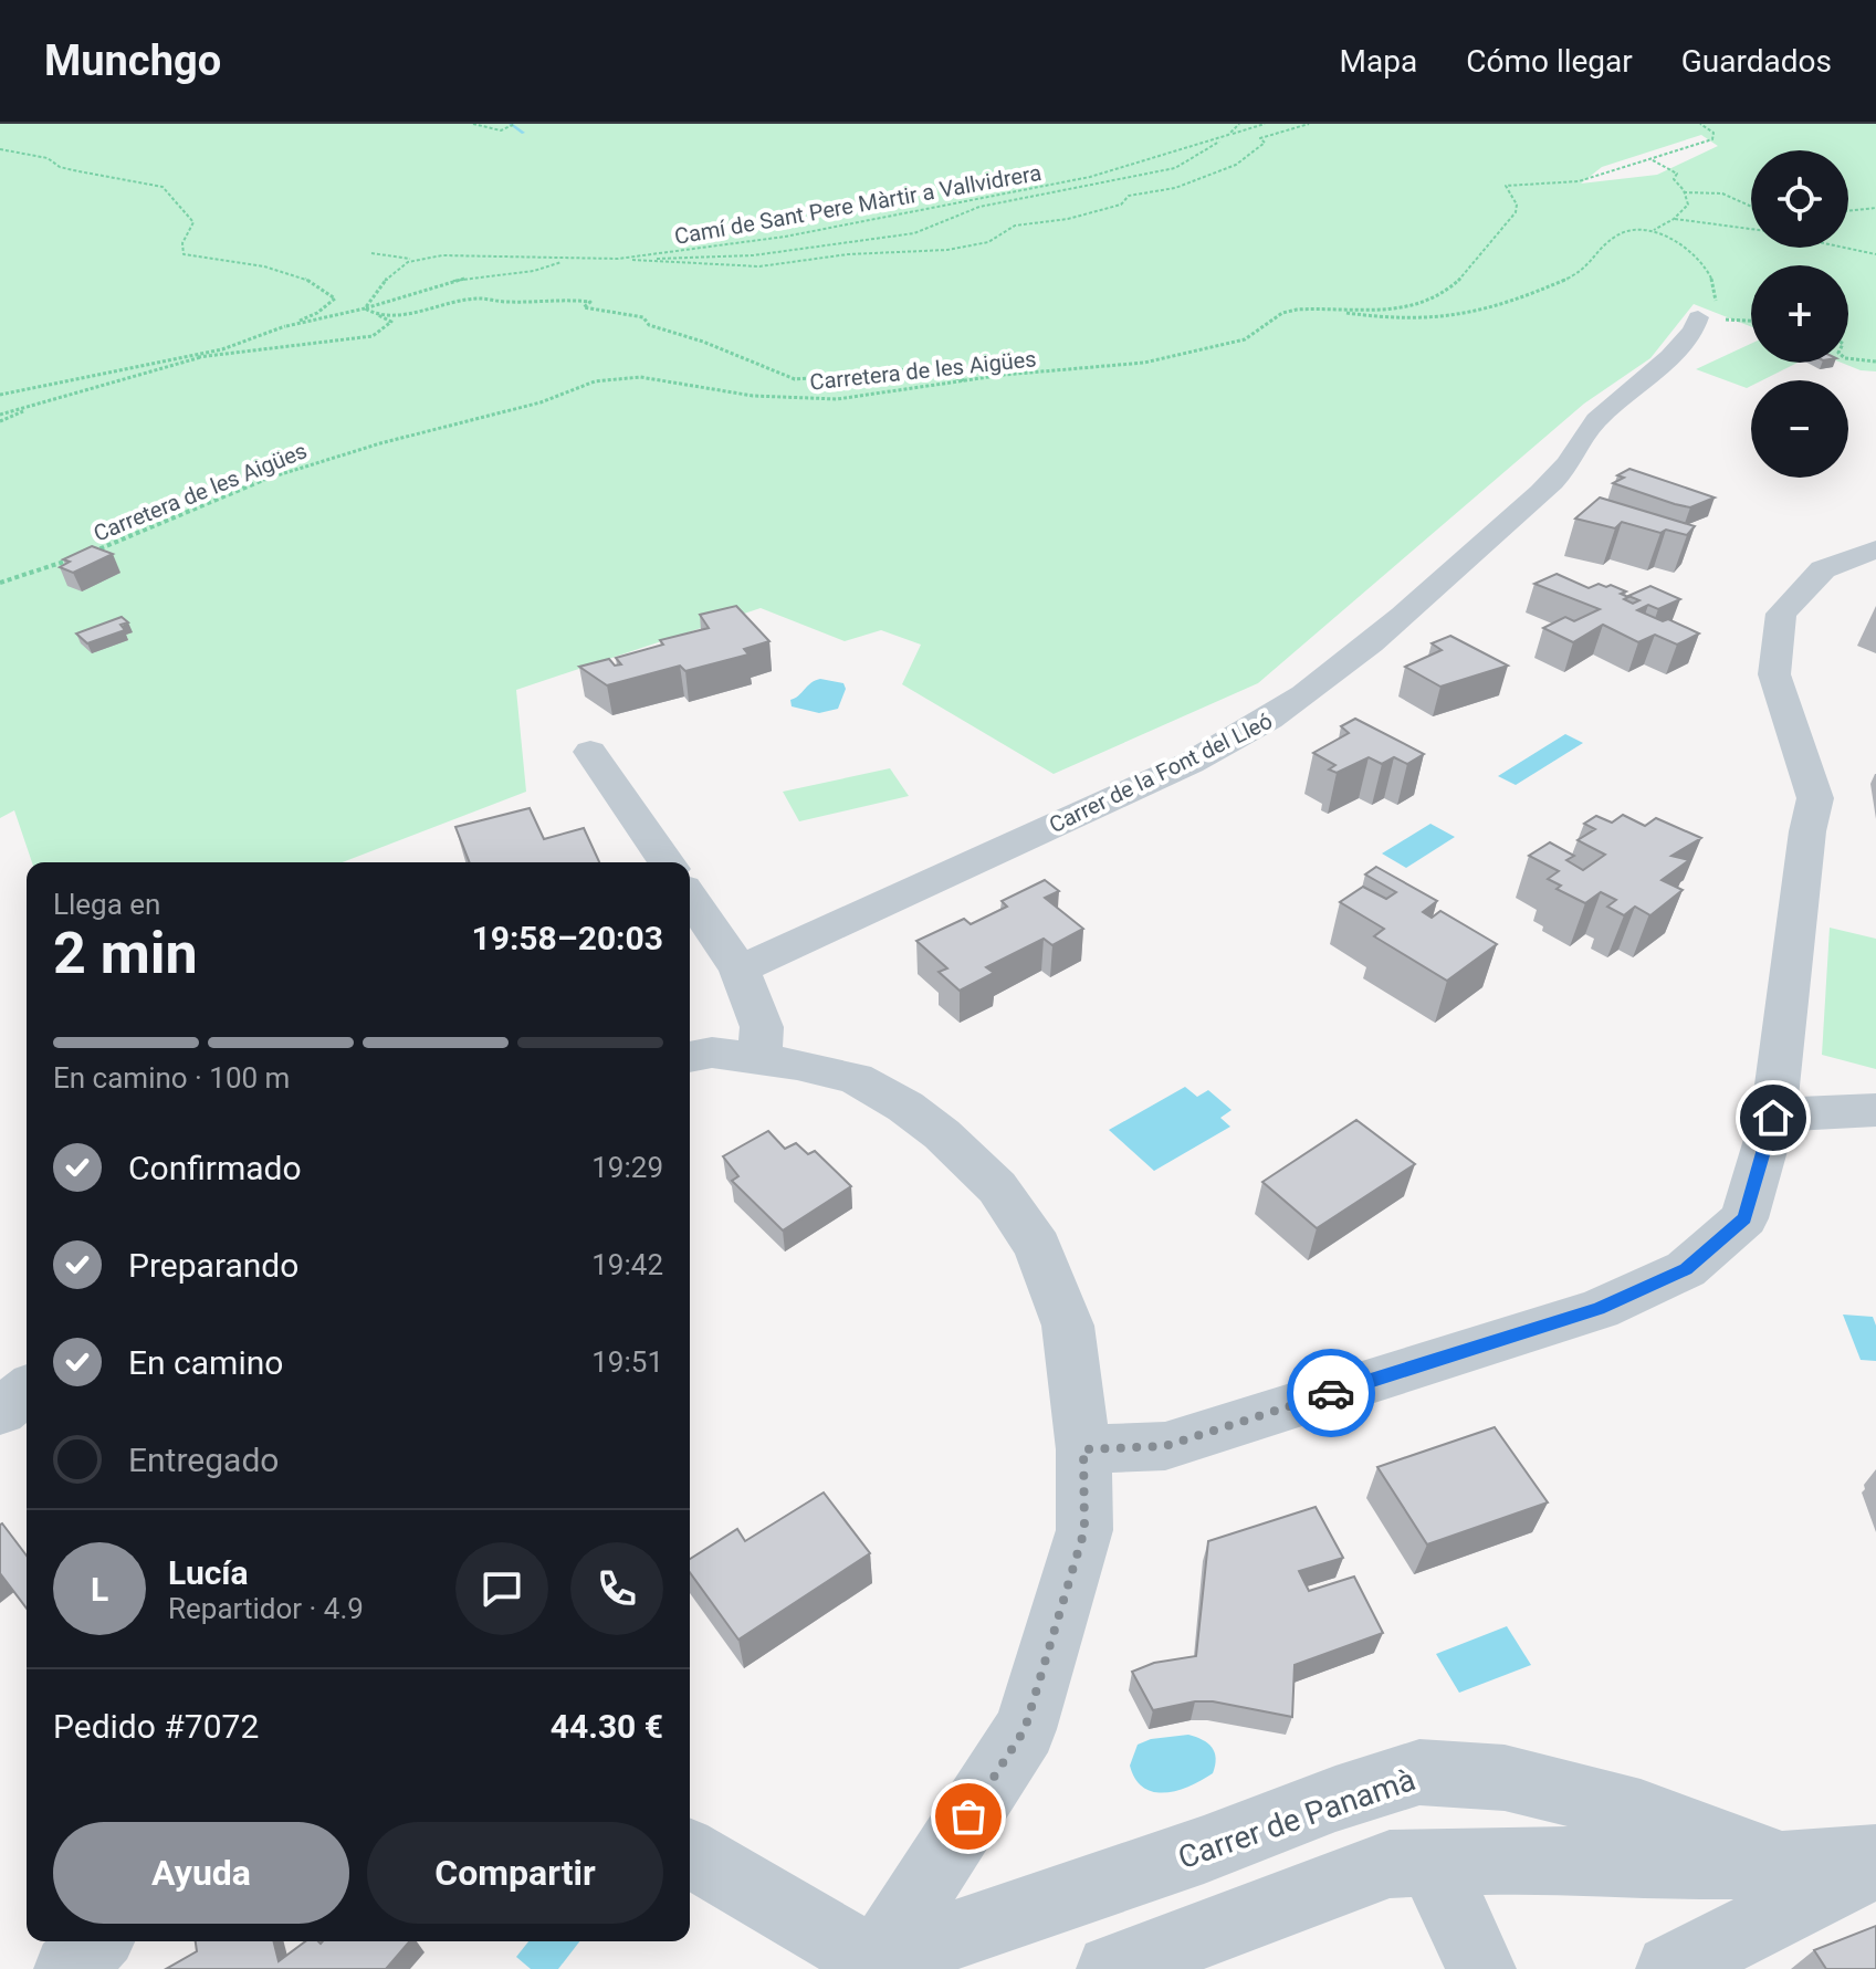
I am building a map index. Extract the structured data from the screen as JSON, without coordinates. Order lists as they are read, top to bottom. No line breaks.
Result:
{"streets":{"street":["Carrer de la Font del Lleó","Carrer de Panamà"],"path":["Camí de Sant Pere Màrtir a Vallvidrera","Carretera de les Aigües"]},"page":{"header":"Munchgo","nav":["Mapa","Cómo llegar","Guardados"],"map_buttons":["+","−"],"heading":["2 min","Llega en","19:58–20:03"],"panel":["Lucía","Repartidor · 4.9","Pedido #7072","44.30 €"],"bar":"En camino · 100 m","list":[["Confirmado","19:29"],["Preparando","19:42"],["En camino","19:51"],"Entregado"],"round":"L","buttons":["Ayuda","Compartir"]}}
